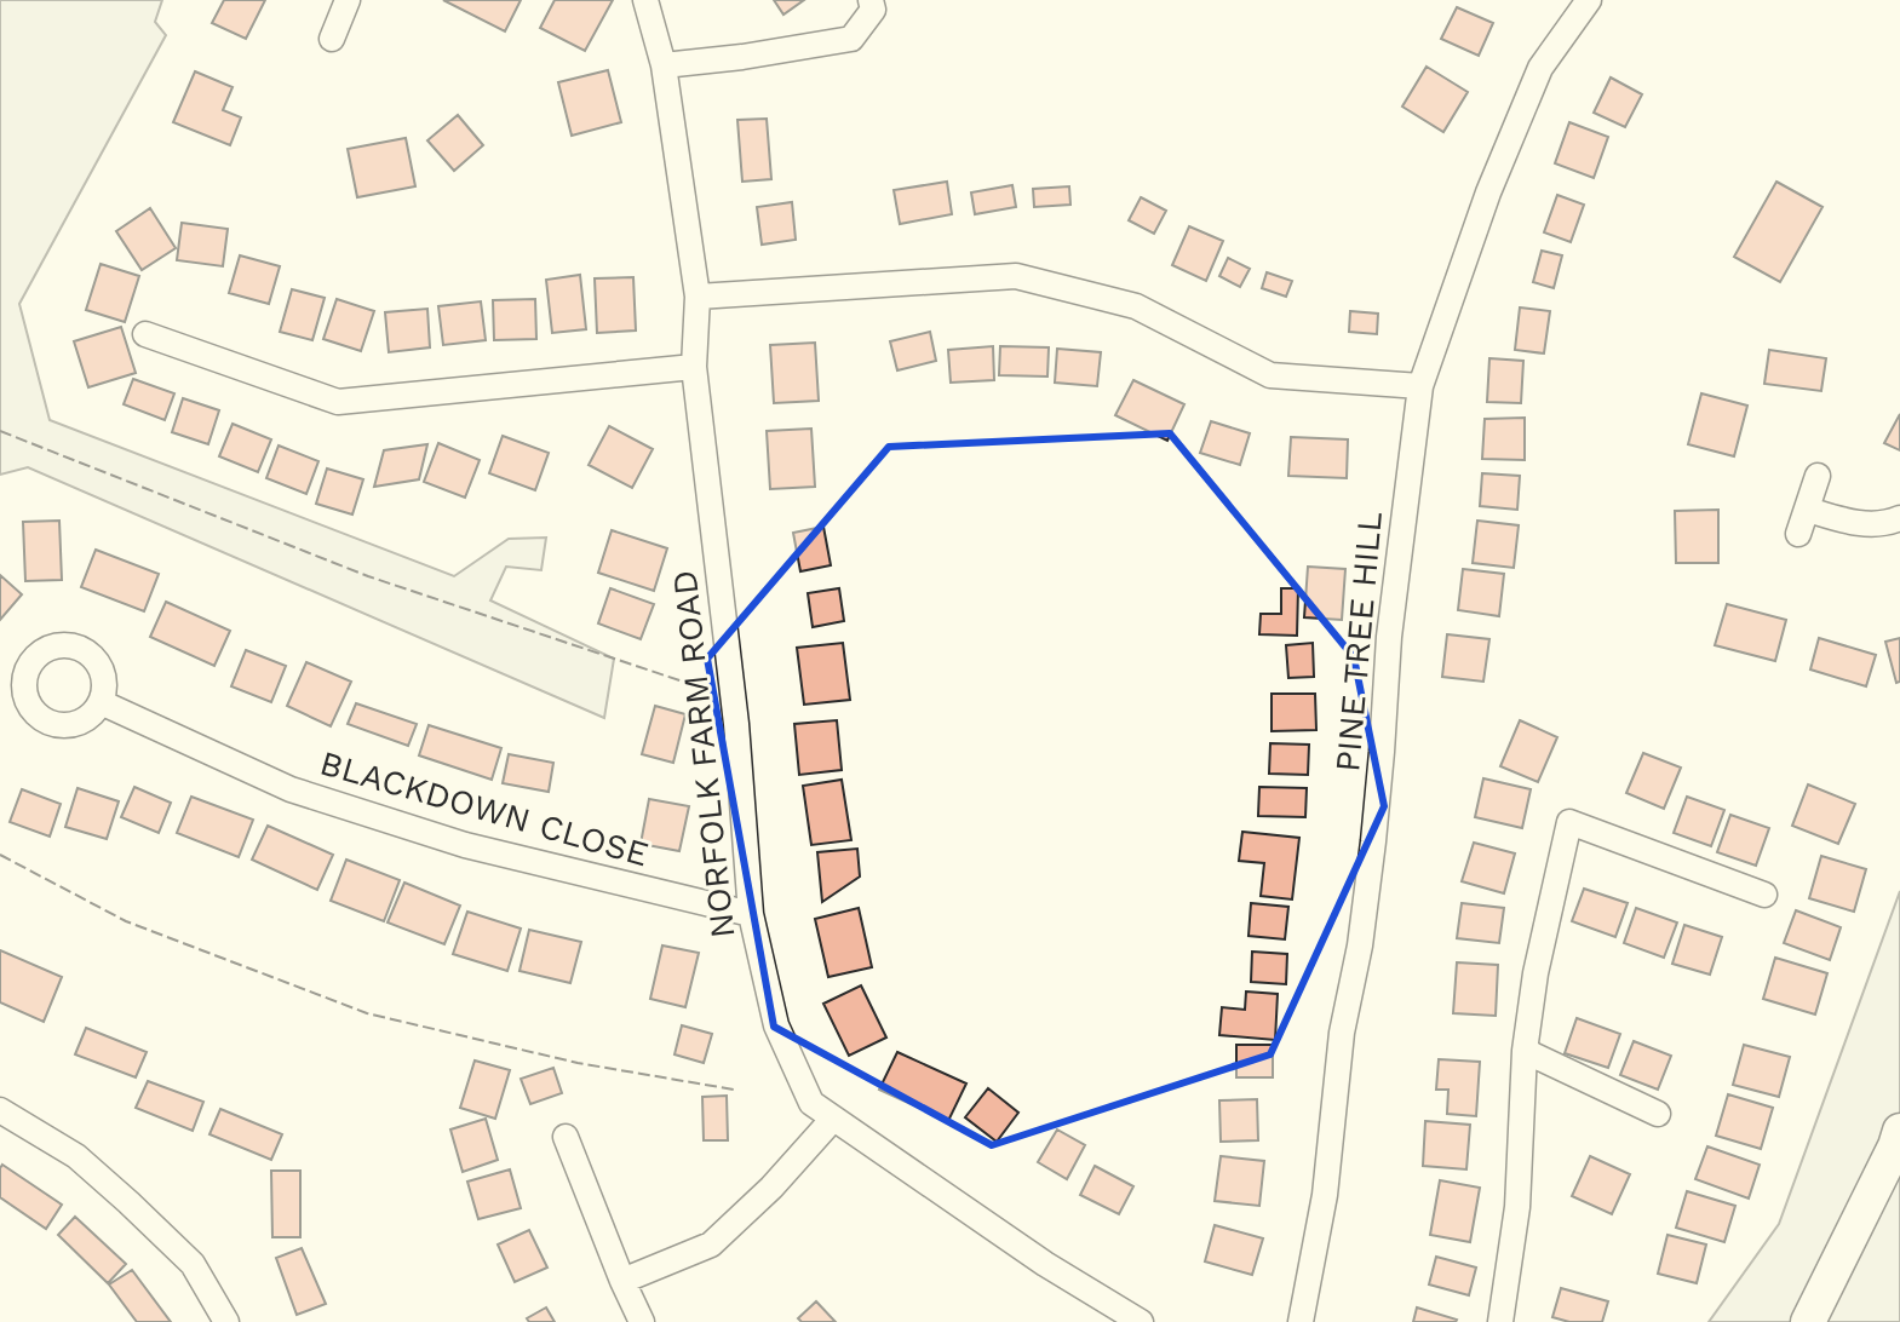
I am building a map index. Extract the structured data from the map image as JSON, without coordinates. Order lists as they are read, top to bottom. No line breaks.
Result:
{"streets":{"street":["PINE TREE HILL","NORFOLK FARM ROAD","BLACKDOWN CLOSE"]},"crossings":[["NORFOLK FARM ROAD","BLACKDOWN CLOSE"]]}
